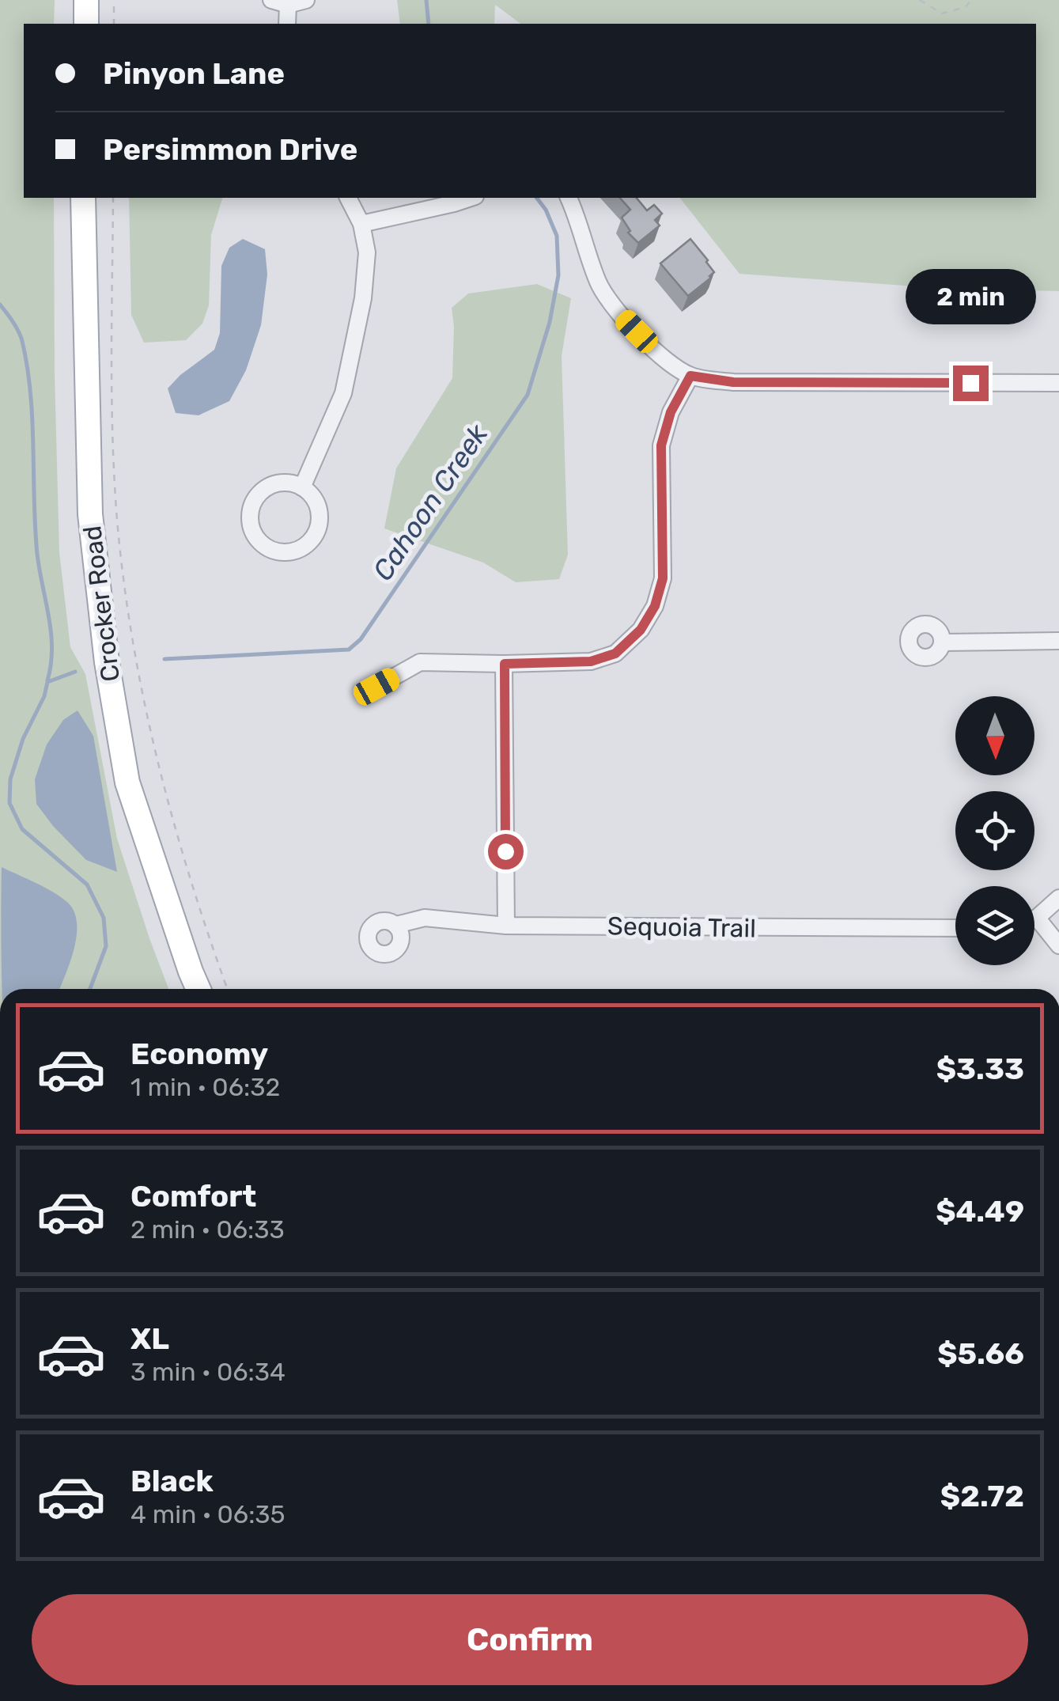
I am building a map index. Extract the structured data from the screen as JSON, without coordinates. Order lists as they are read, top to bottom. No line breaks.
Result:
{"streets":{"main road":["Crocker Road"],"street":["Sequoia Trail"]},"water":["Cahoon Creek"],"north":"bottom","page":{"banner":["Pinyon Lane","Persimmon Drive"],"bubble":"2 min","list":[{"name":"Economy","note":"1 min · 06:32","value":"$3.33"},{"name":"Comfort","note":"2 min · 06:33","value":"$4.49"},{"name":"XL","note":"3 min · 06:34","value":"$5.66"},{"name":"Black","note":"4 min · 06:35","value":"$2.72"}],"buttons":"Confirm"}}
